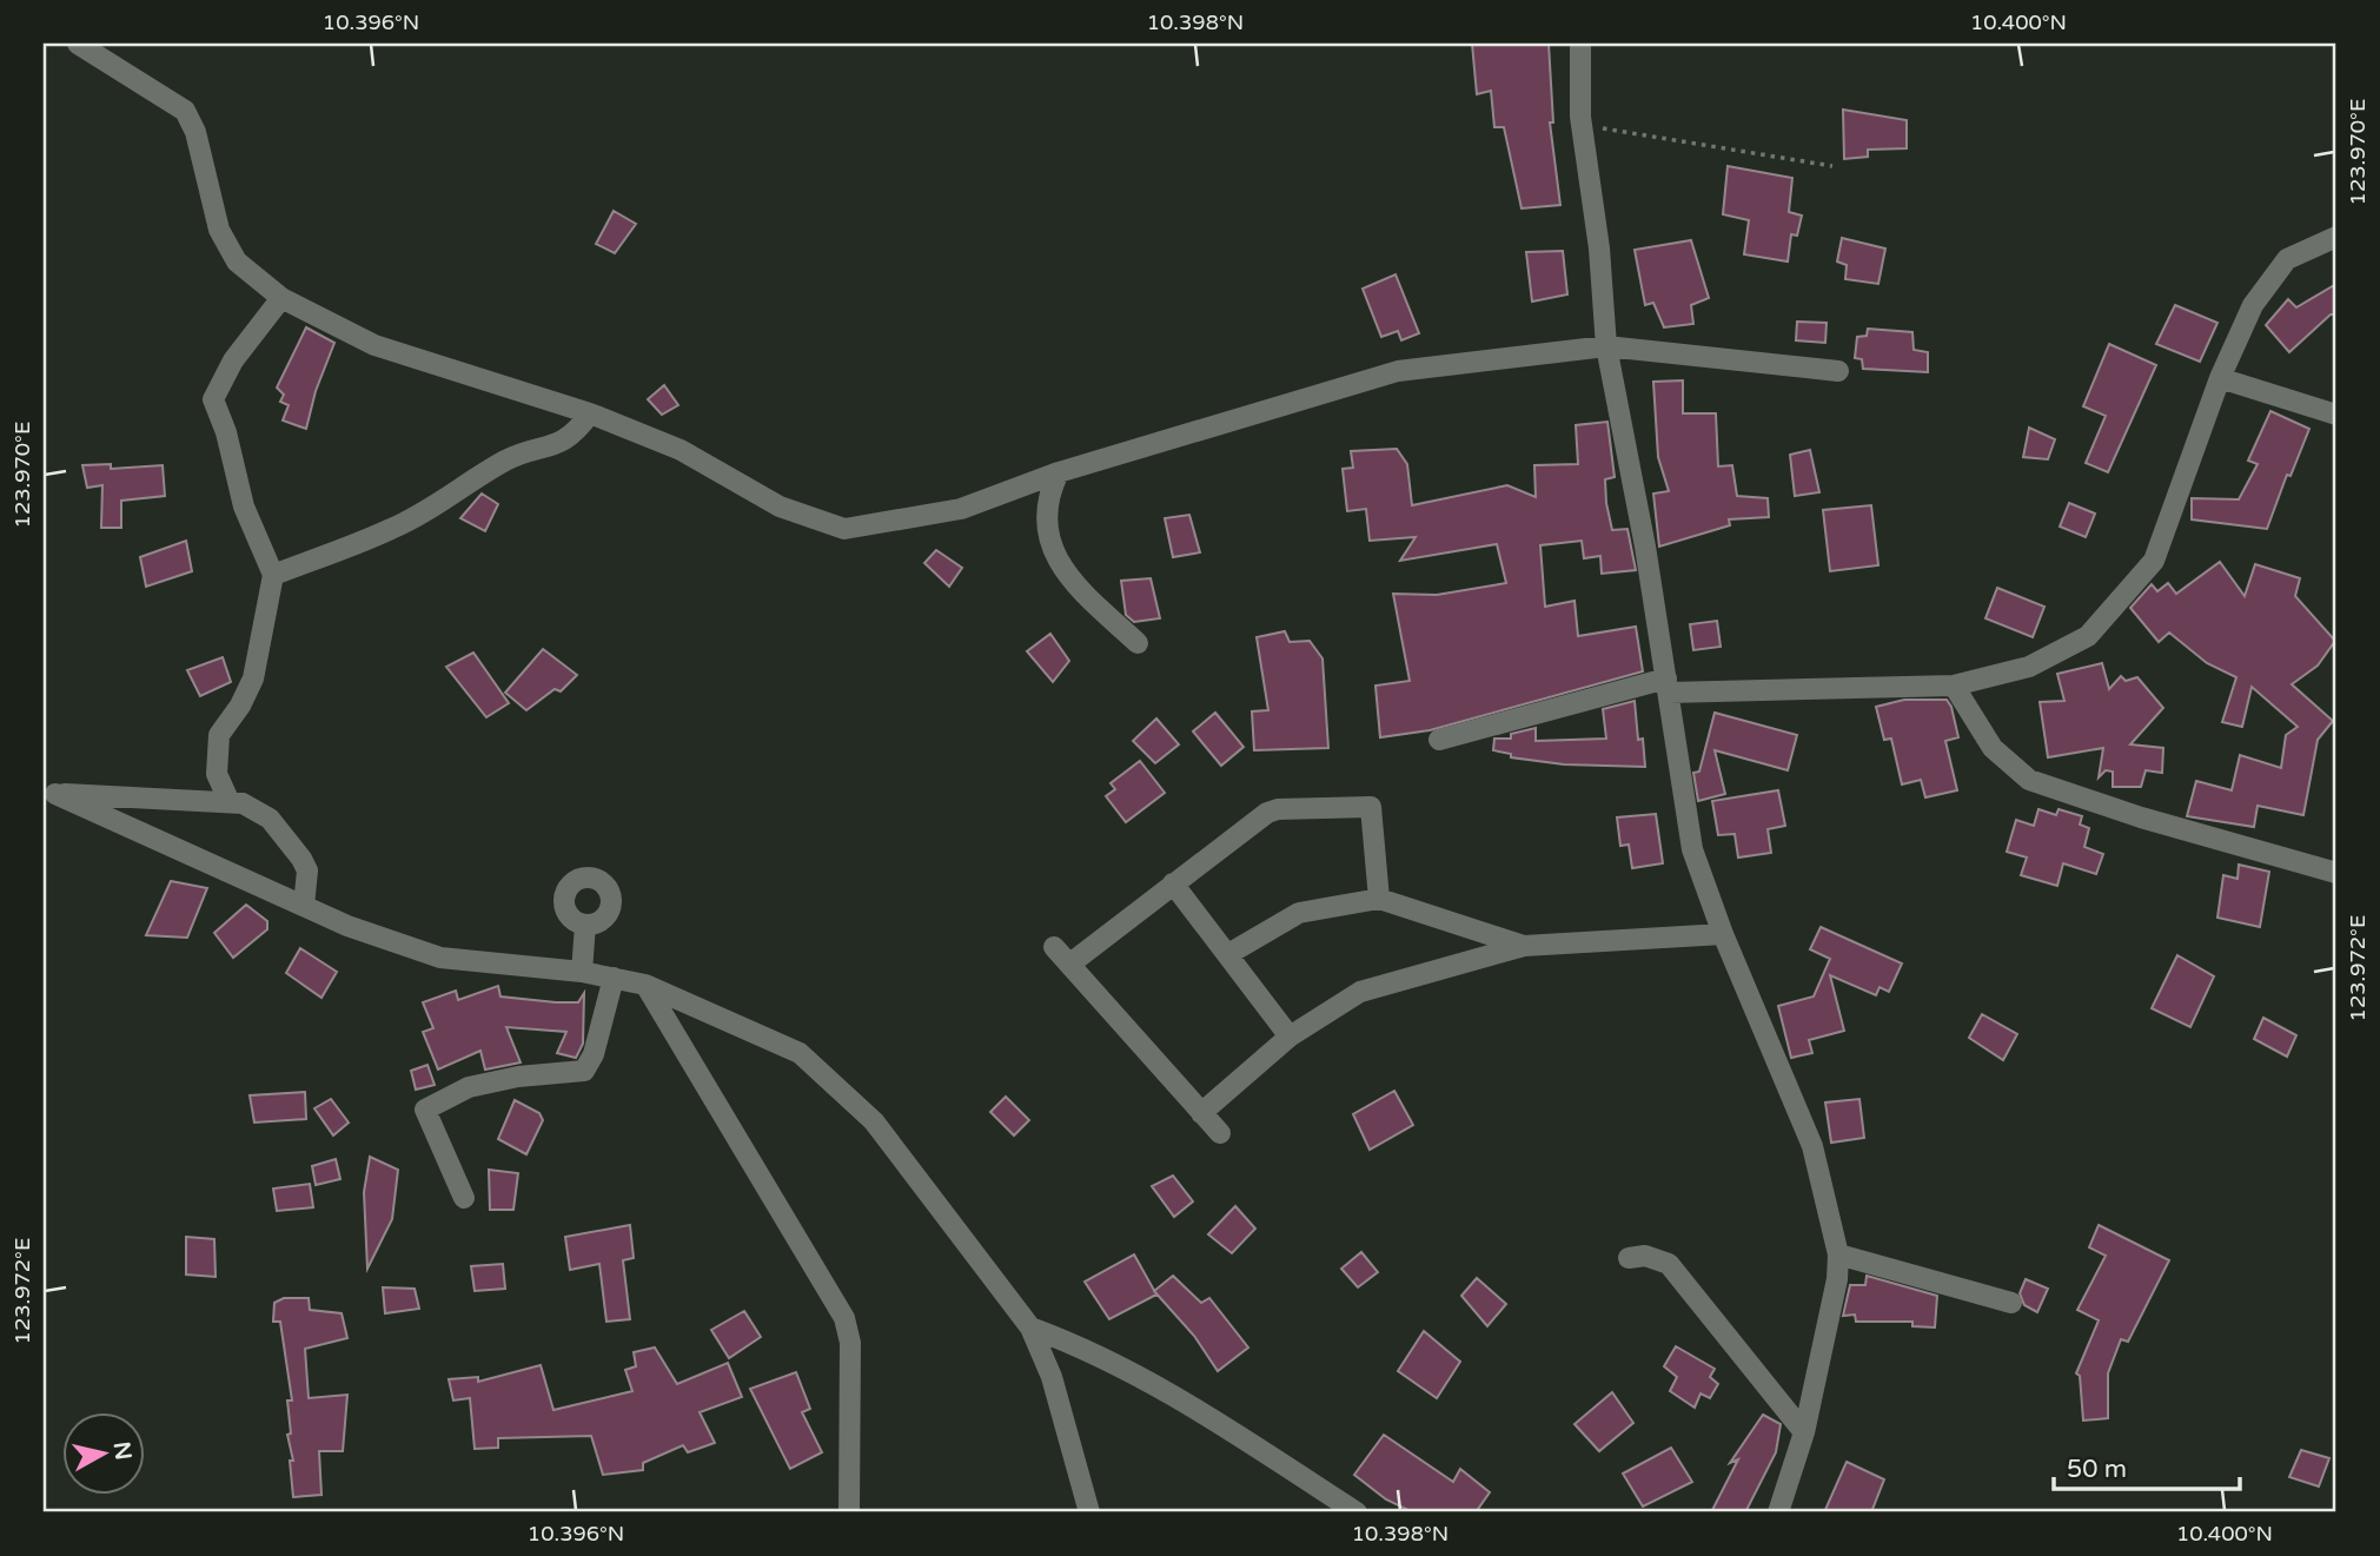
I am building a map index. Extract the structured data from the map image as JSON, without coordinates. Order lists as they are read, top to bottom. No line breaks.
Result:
{"scale_bar":"50 m","north":"right","coordinates":["10.396°N","10.398°N","10.400°N","123.970°E","123.972°E"]}
